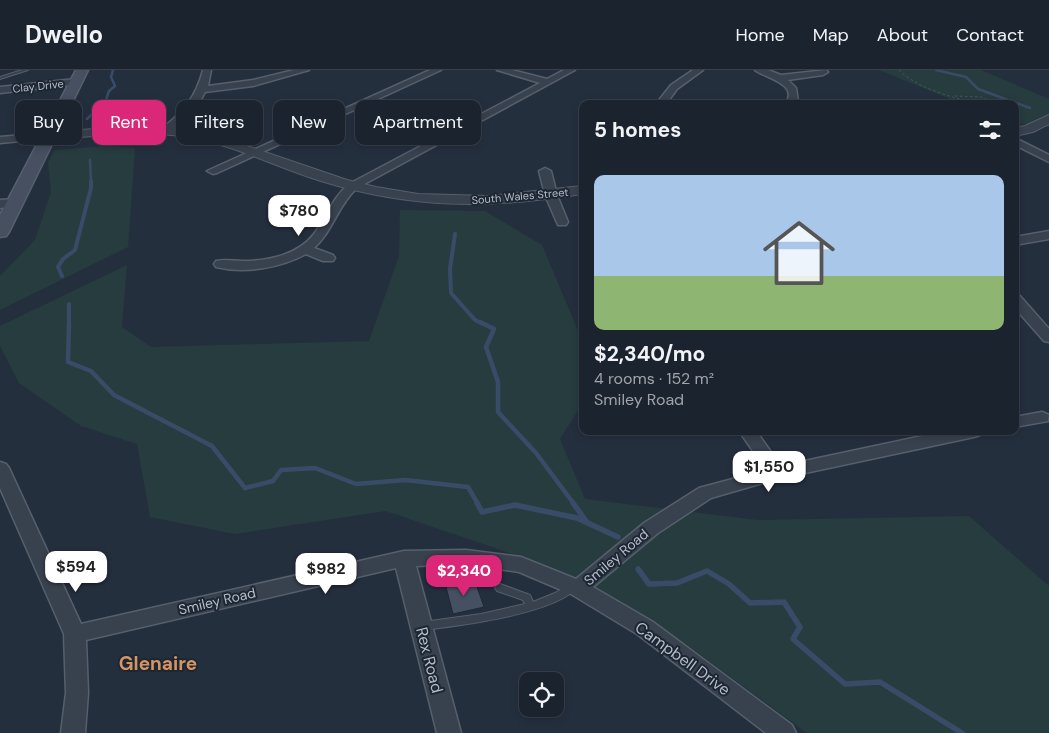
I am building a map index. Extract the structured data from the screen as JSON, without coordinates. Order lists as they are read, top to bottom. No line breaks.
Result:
{"streets":{"street":["Clay Drive","South Wales Street","Smiley Road","Campbell Drive","Rex Road"]},"crossings":[["Smiley Road","Campbell Drive"],["Smiley Road","Rex Road"]],"districts":["Glenaire"],"page":{"header":"Dwello","nav":["Home","Map","About","Contact"],"chip":["Buy","Rent","Filters","New","Apartment"],"heading":"5 homes","list":[{"name":"$2,340/mo","note":"4 rooms · 152 m² · Smiley Road"}],"price":["$780","$1,550","$594","$982","$2,340"]}}
